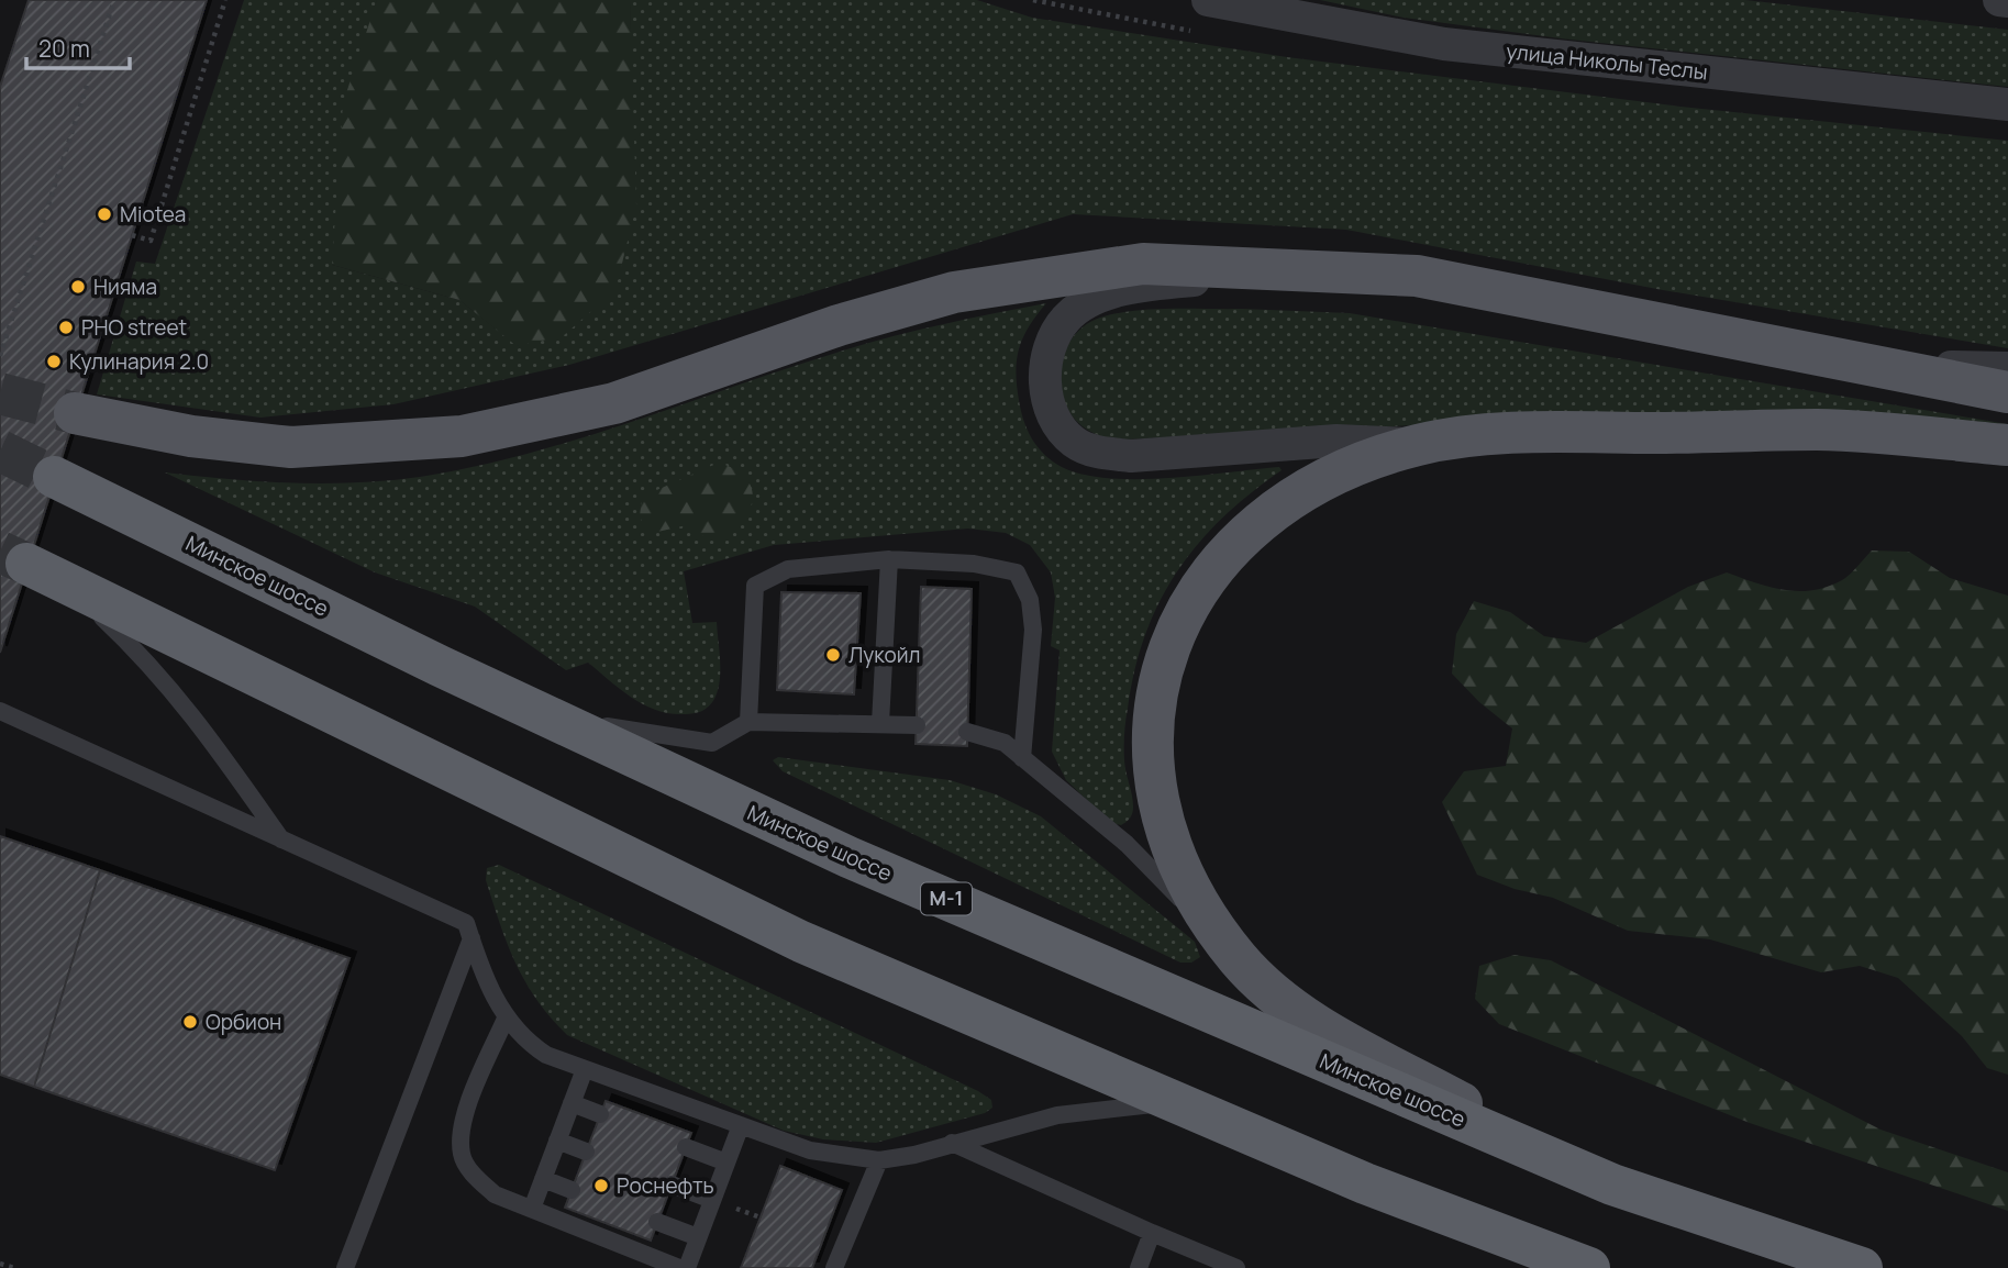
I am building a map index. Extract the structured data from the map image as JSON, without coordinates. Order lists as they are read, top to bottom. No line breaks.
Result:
{"streets":{"highway":["Минское шоссе","М-1"],"street":["улица Николы Теслы"]},"places":["Miotea","Нияма","PHO street","Кулинария 2.0","Лукойл","Орбион","Роснефть"],"scale_bar":"20 m"}
